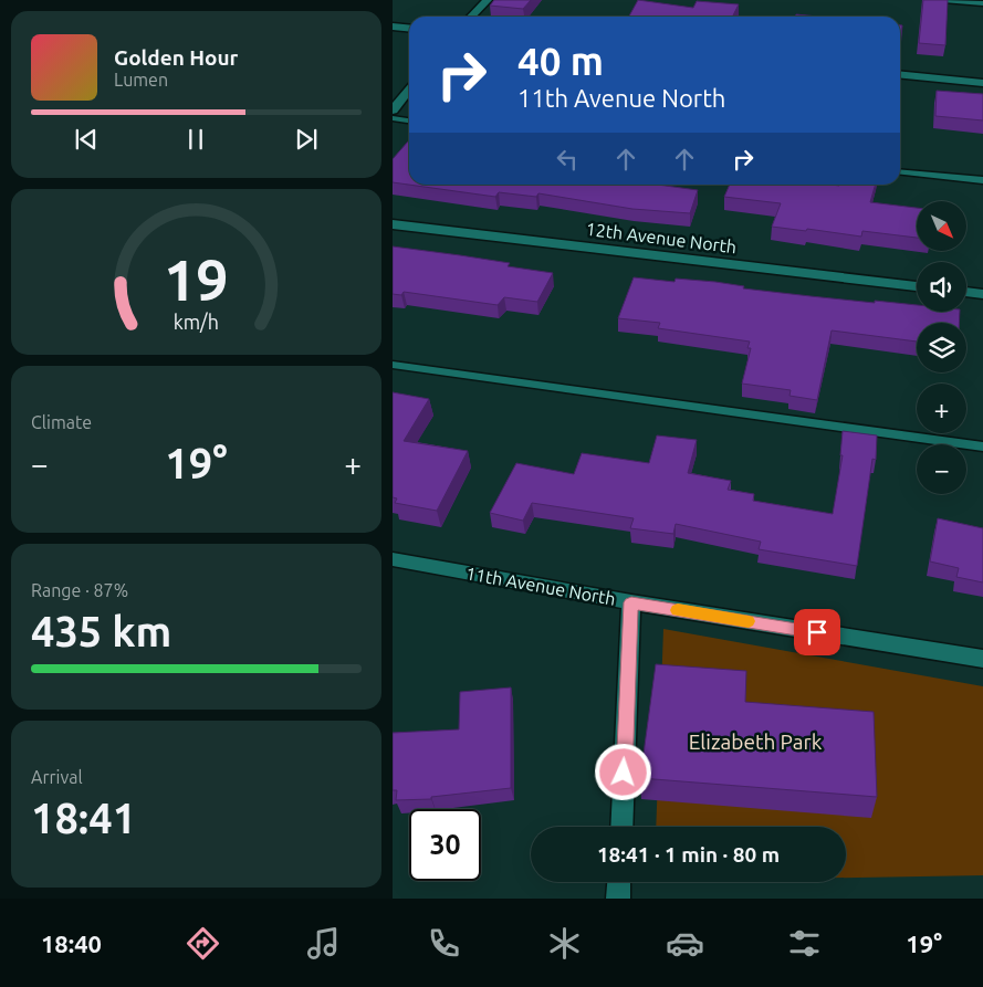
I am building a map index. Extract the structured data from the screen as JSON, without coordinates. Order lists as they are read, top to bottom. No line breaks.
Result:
{"streets":{"street":["12th Avenue North","11th Avenue North"]},"parks":["Elizabeth Park"],"north":"bottom right","page":{"turn":["40 m","11th Avenue North"],"song":["Golden Hour","Lumen"],"map_buttons":["+","−"],"tile":["Climate",["Range · 87%","435 km"],["Arrival","18:41"]],"heat":["−","19°","+"],"limit":"30","trip":"18:41 · 1 min · 80 m","tabs":["18:40","19°"],"gauge":["19","km/h"]}}
